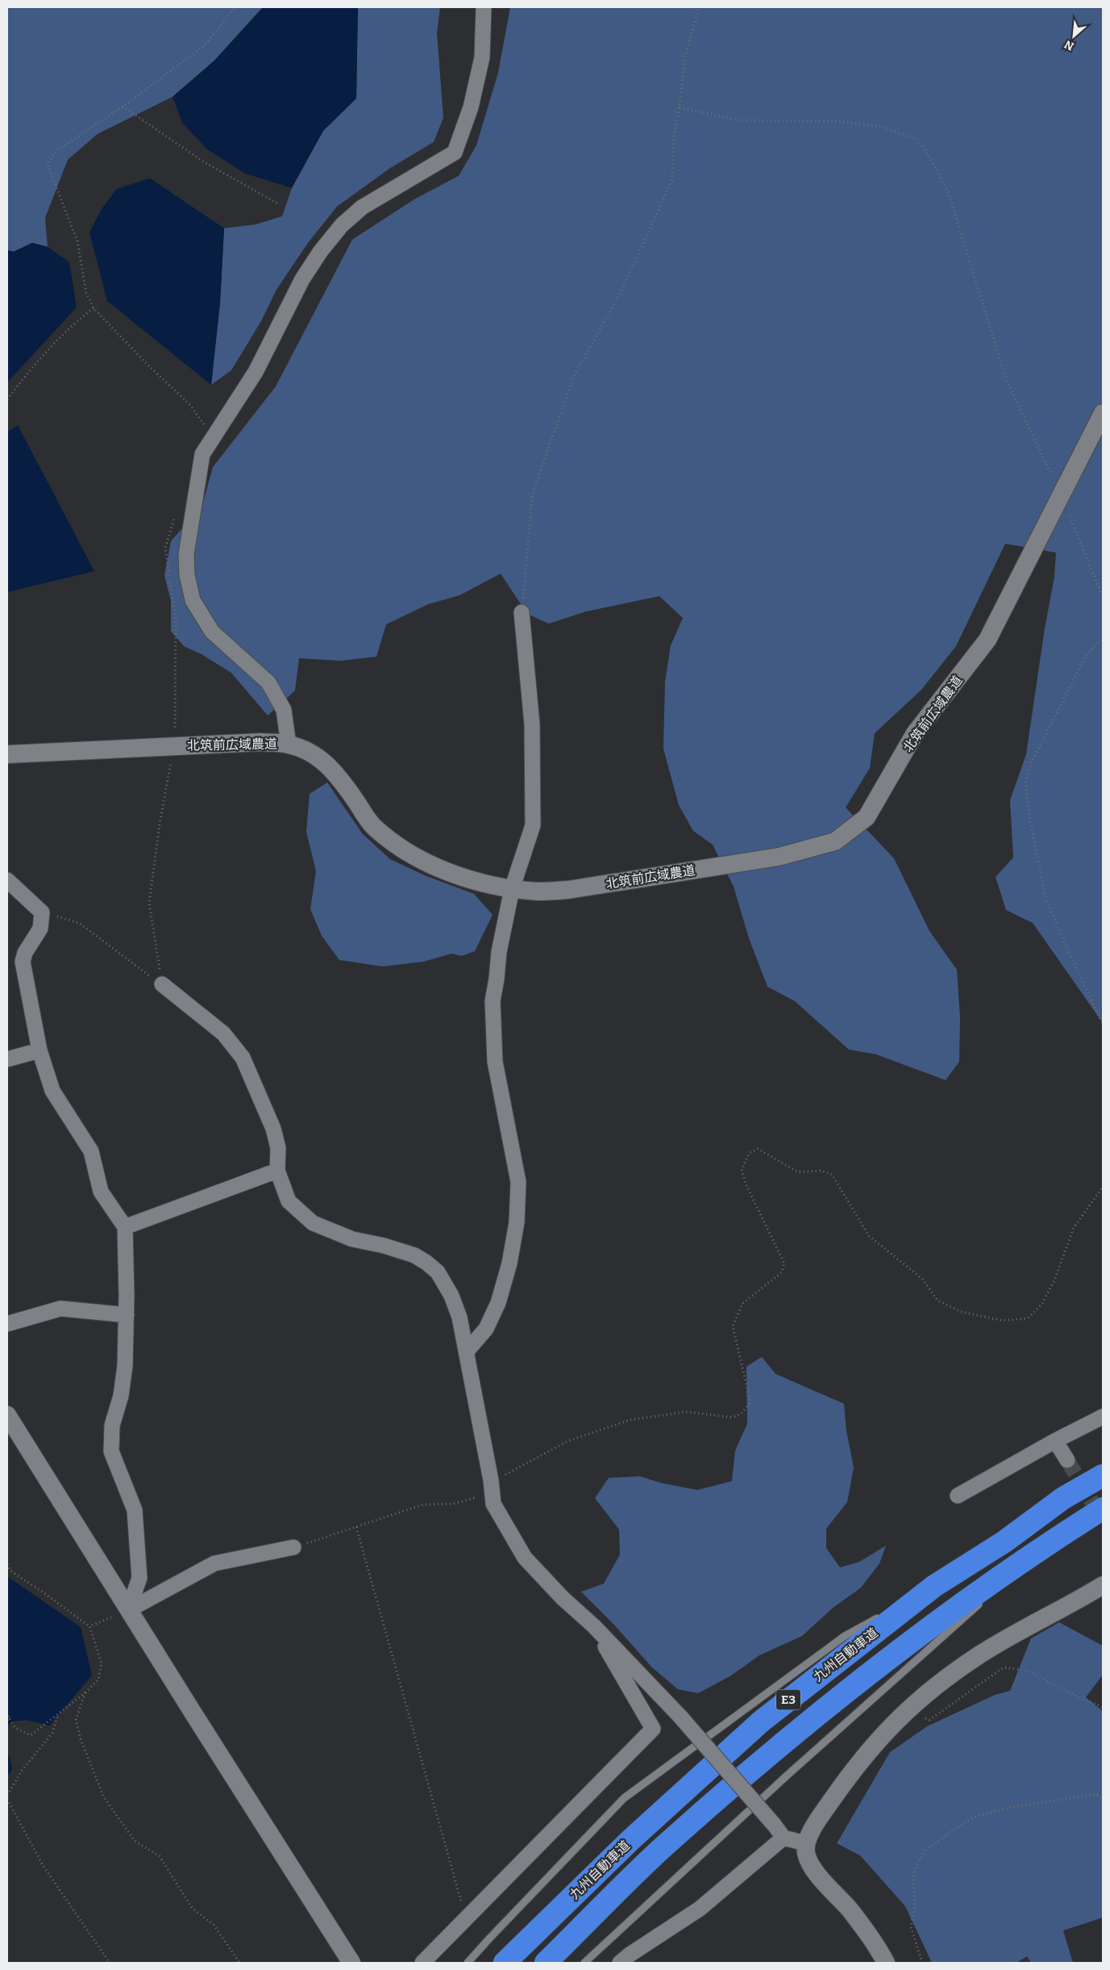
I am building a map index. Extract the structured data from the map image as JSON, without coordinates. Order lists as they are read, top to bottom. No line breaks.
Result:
{"streets":{"highway":["九州自動車道","E3"],"street":["北筑前広域農道"]},"north":"bottom left"}
